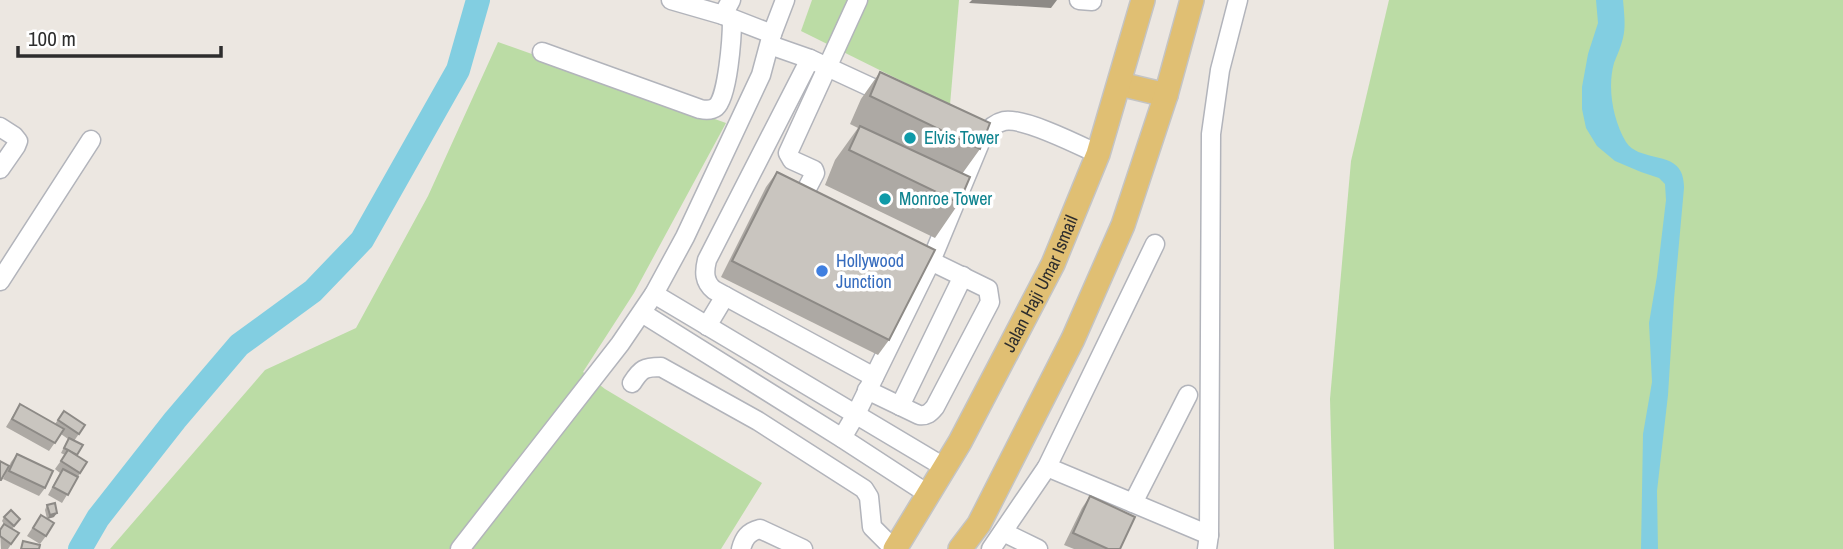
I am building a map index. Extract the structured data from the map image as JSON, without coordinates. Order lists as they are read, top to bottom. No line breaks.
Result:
{"streets":{"main road":["Jalan Haji Umar Ismail"]},"places":["Elvis Tower","Monroe Tower","Hollywood Junction"],"scale_bar":"100 m"}
